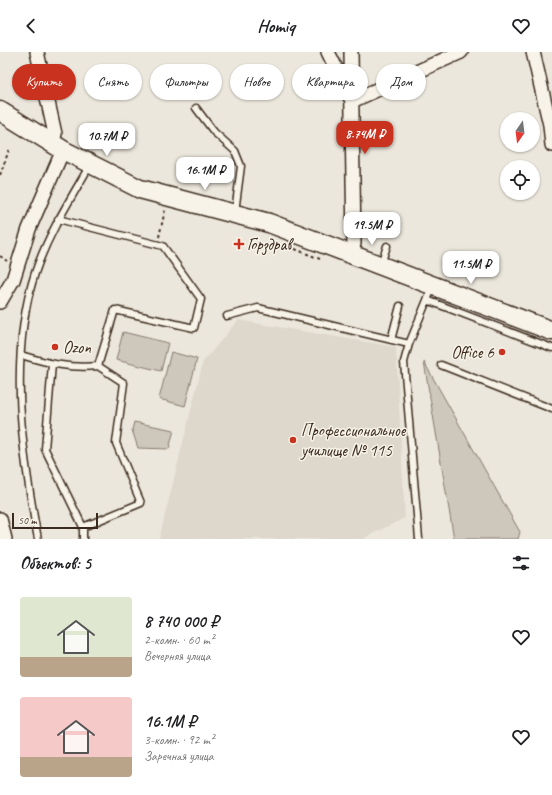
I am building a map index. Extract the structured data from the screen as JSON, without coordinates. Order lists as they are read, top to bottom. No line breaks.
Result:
{"places":{"health":["Горздрав"],"other":["Ozon","Office 6","Профессиональное училище № 115"]},"scale_bar":"50 m","north":"bottom","page":{"header":"Homiq","chip":["Купить","Снять","Фильтры","Новое","Квартира","Дом"],"price":["8.74M ₽","10.7M ₽","16.1M ₽","19.5M ₽","11.5M ₽"],"scale":"50 m","heading":"Объектов: 5","list":[{"name":"8 740 000 ₽","note":"2-комн. · 60 m² · Вечерняя улица"},{"name":"16.1M ₽","note":"3-комн. · 92 m² · Заречная улица"}]}}
